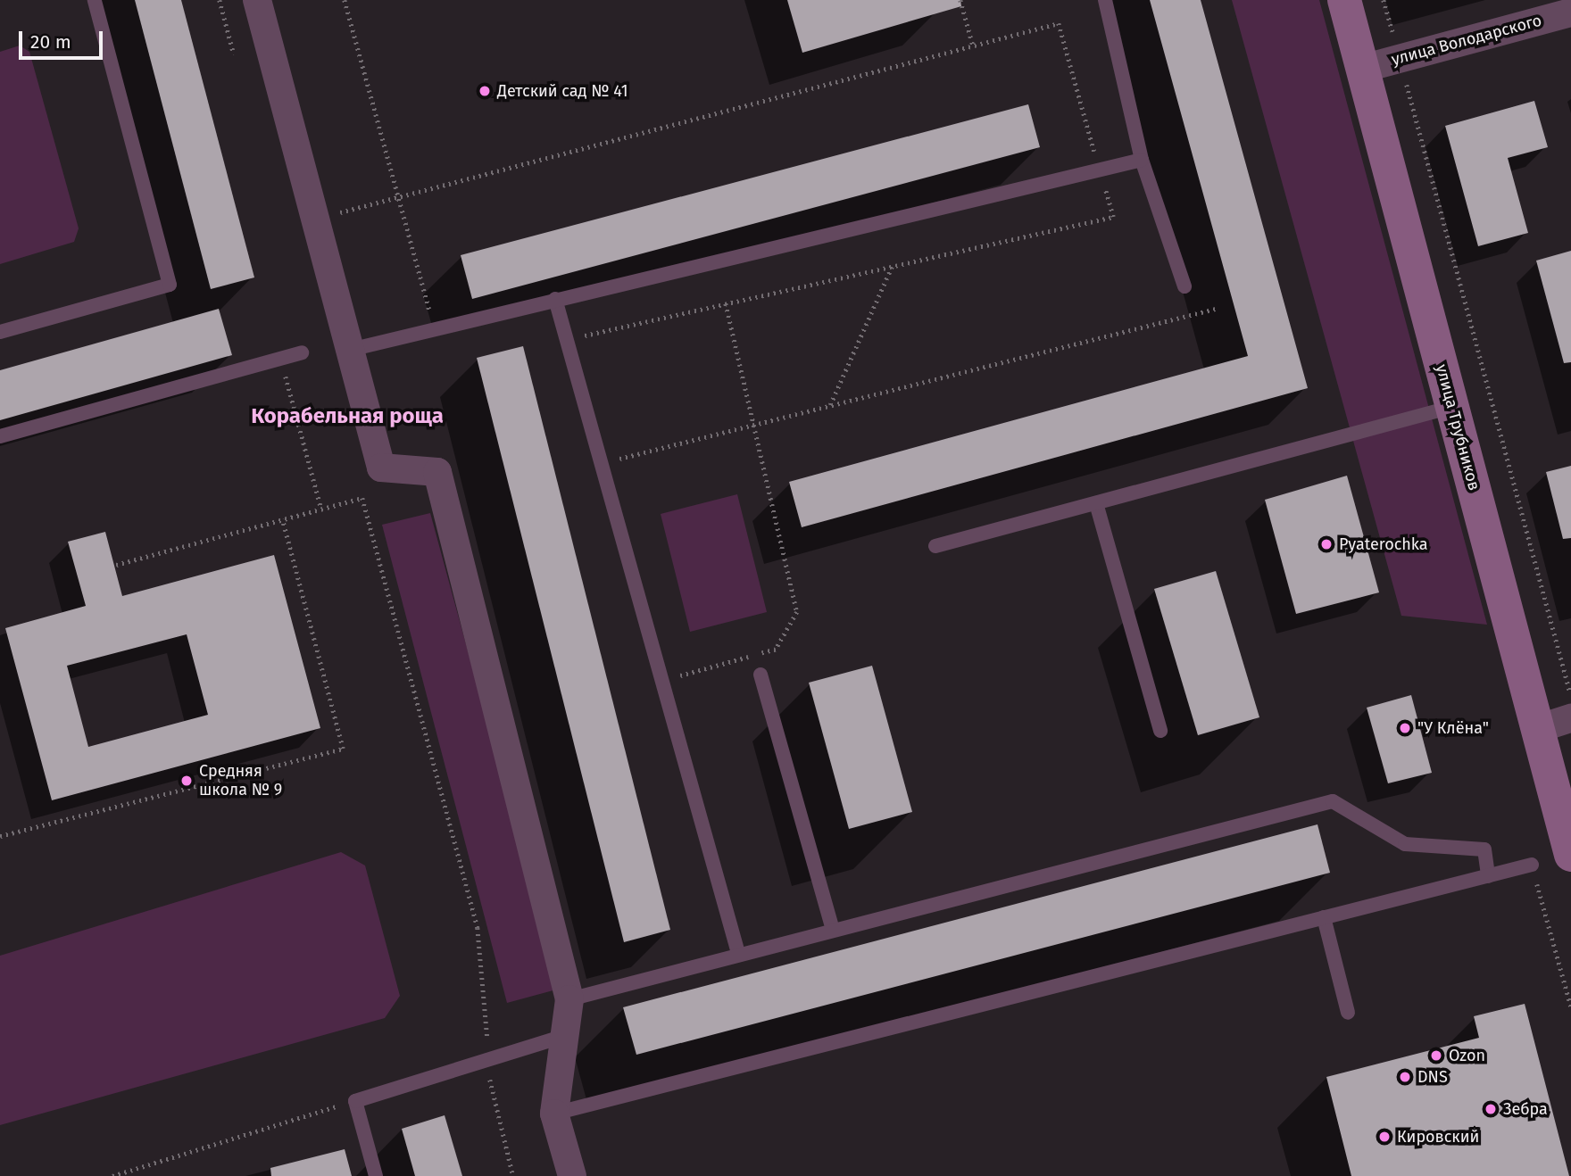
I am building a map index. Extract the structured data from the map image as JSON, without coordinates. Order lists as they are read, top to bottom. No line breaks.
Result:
{"streets":{"street":["улица Володарского","улица Трубников"]},"crossings":[["улица Володарского","улица Трубников"]],"districts":["Корабельная роща"],"places":["Детский сад № 41","Pyaterochka","\"У Клёна\"","Средняя школа № 9","Ozon","DNS","Зебра","Кировский"],"scale_bar":"20 m"}
